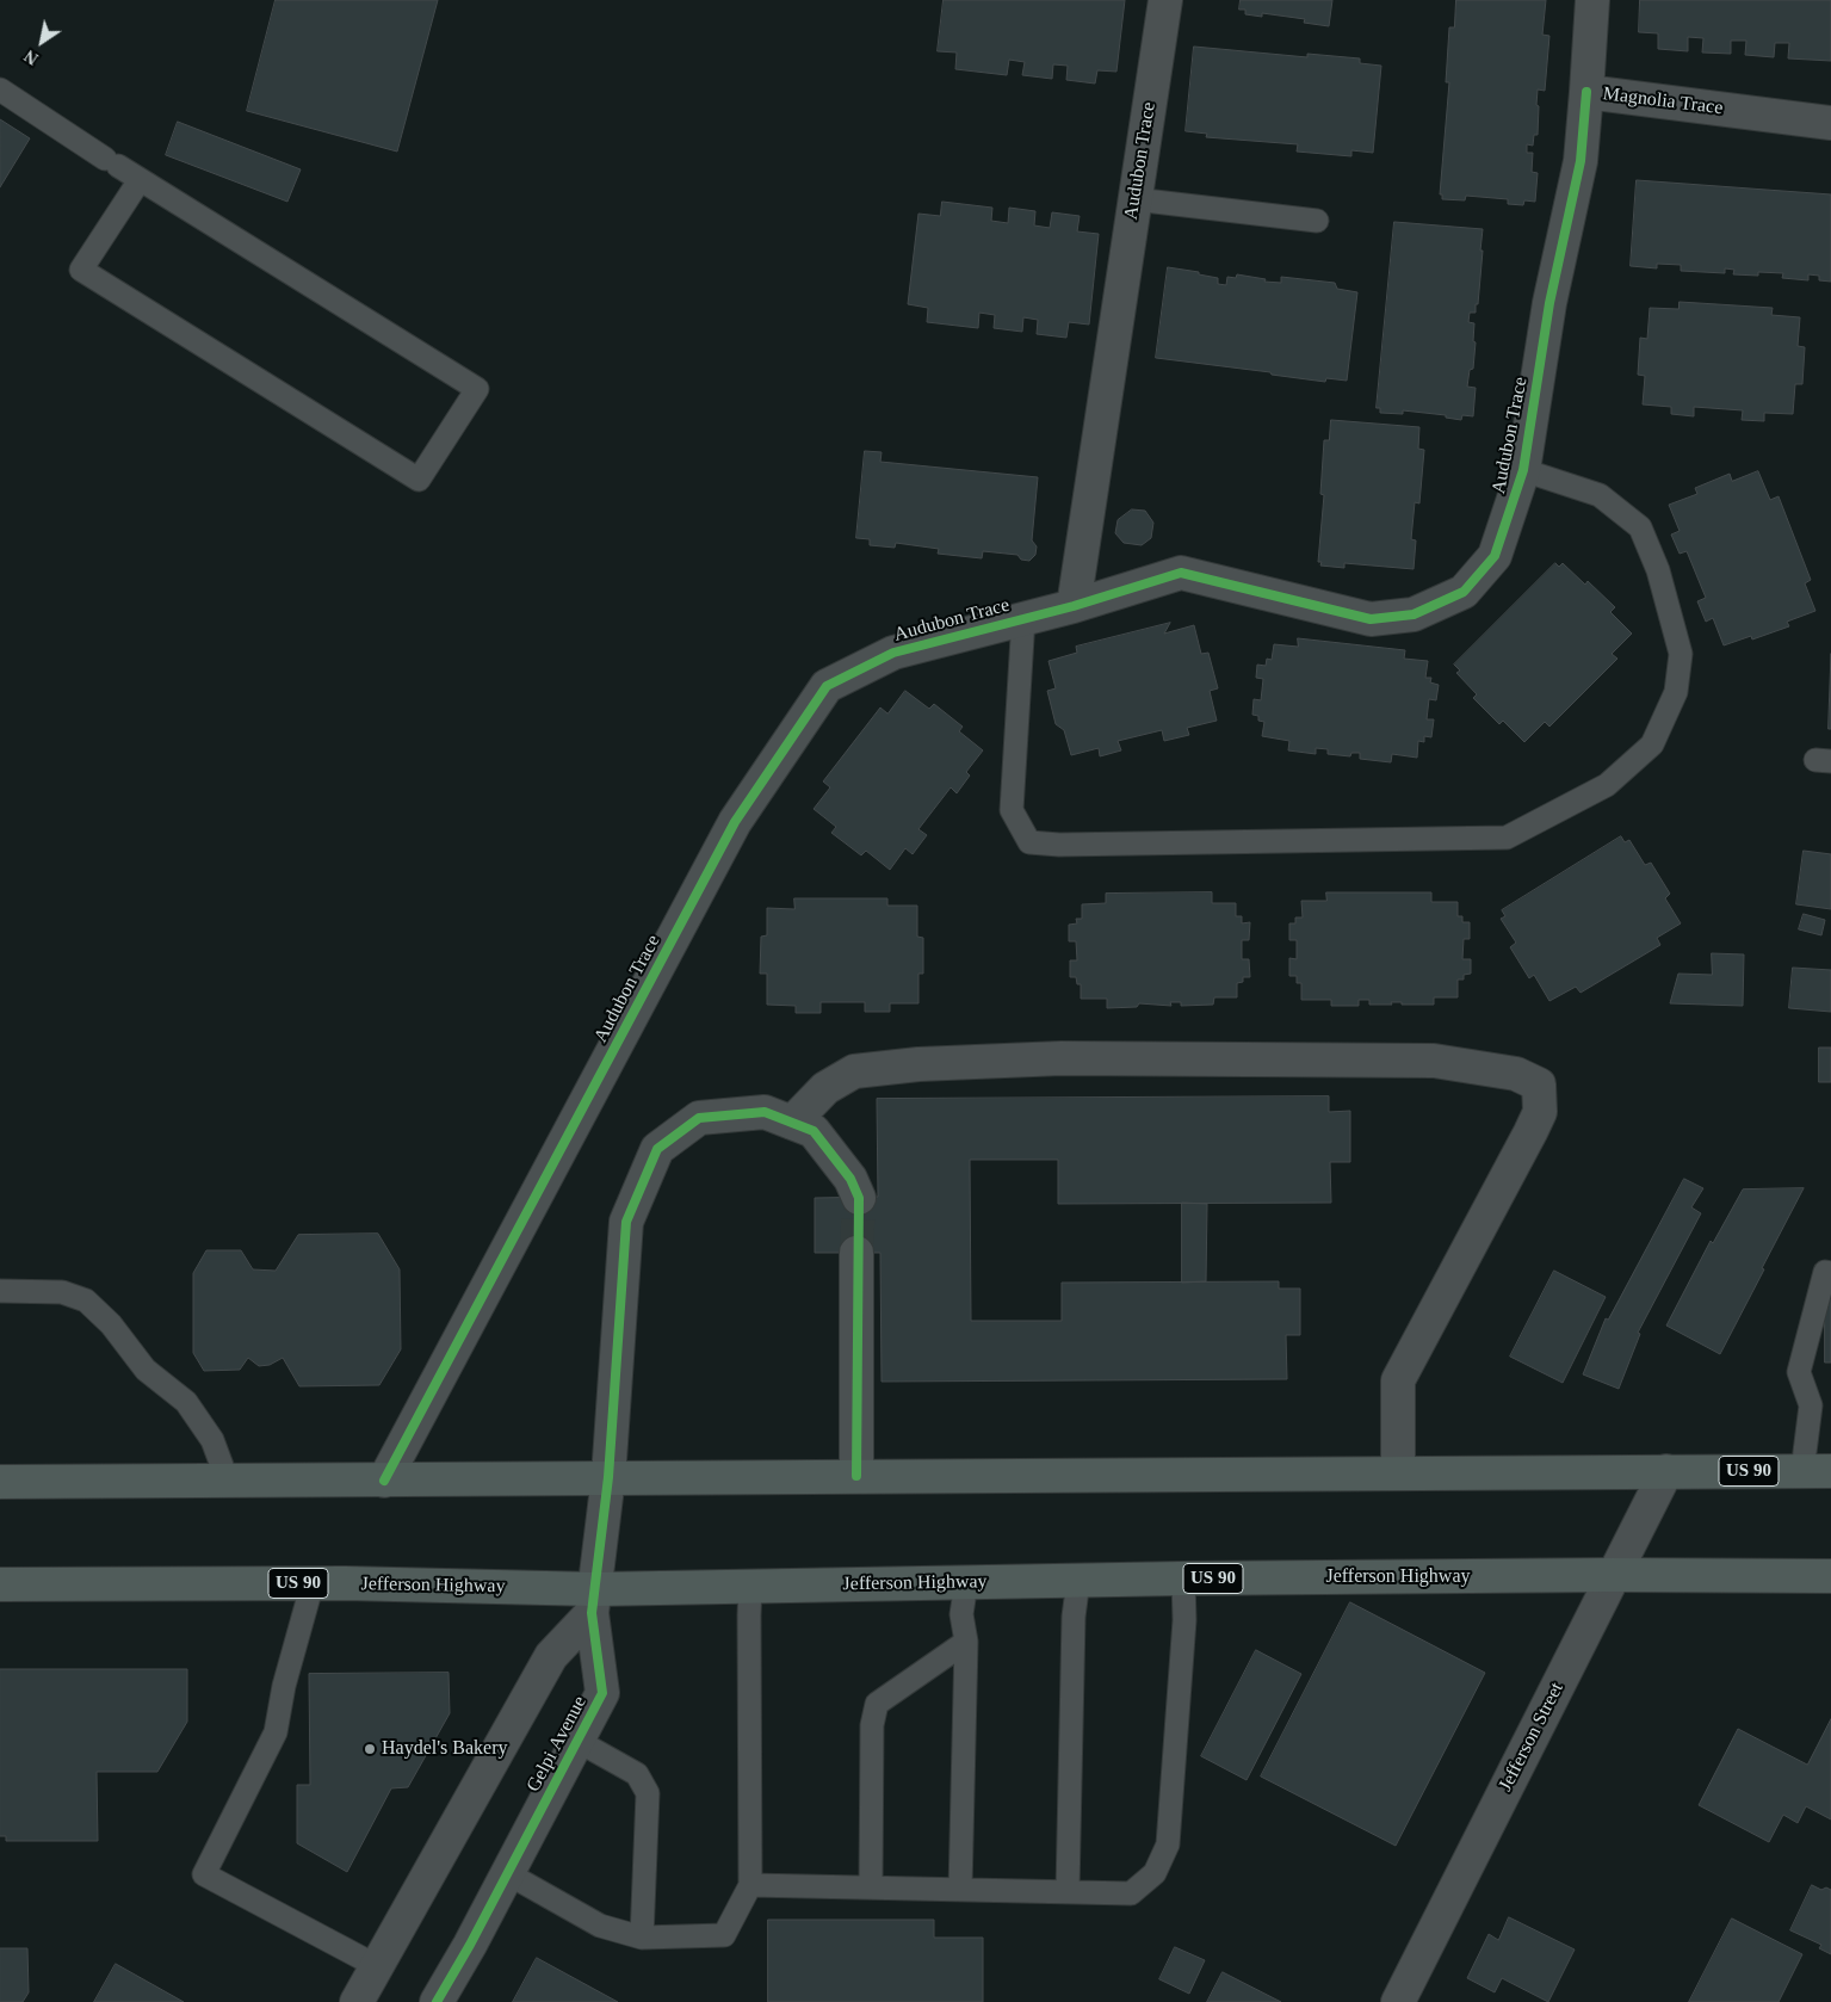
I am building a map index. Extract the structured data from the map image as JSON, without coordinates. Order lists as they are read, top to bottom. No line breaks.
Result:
{"streets":{"main road":["US 90","Jefferson Highway"],"street":["Magnolia Trace","Audubon Trace","Jefferson Street","Gelpi Avenue"]},"crossings":[["Magnolia Trace","Audubon Trace"],["Audubon Trace","US 90"],["US 90","Jefferson Street"],["US 90","Gelpi Avenue"],["Jefferson Highway","Jefferson Street"],["Jefferson Highway","Gelpi Avenue"]],"places":["Haydel's Bakery"],"north":"bottom left"}
